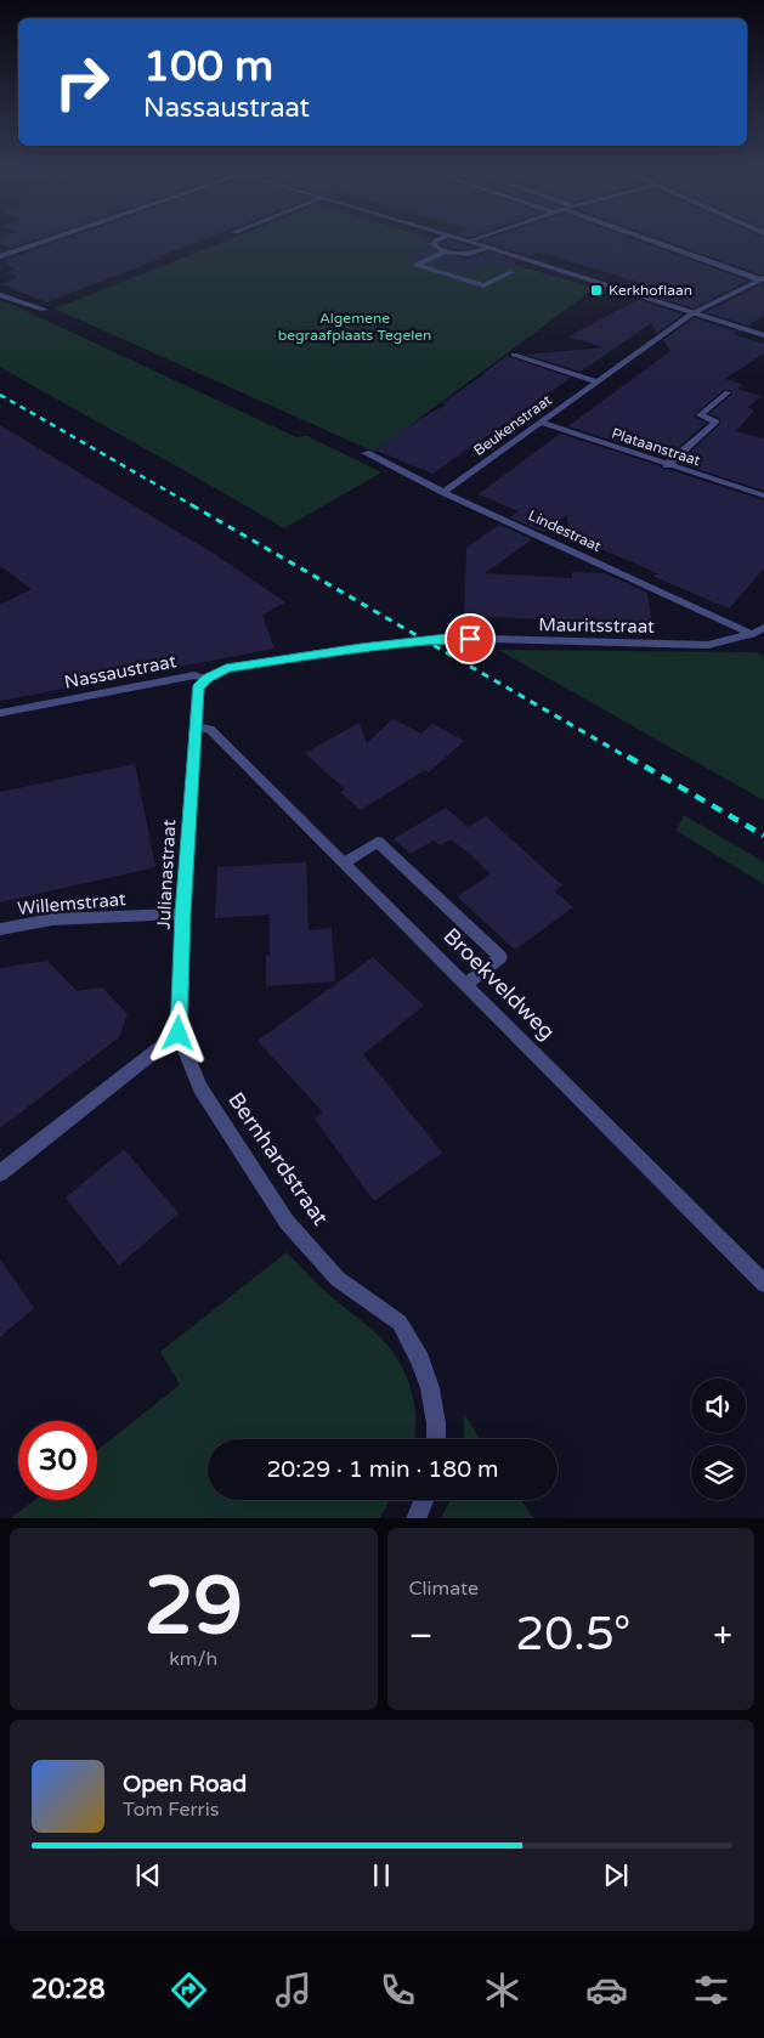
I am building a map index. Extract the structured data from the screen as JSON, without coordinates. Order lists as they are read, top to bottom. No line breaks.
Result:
{"streets":{"street":["Beukenstraat","Plataanstraat","Lindestraat","Mauritsstraat","Nassaustraat","Julianastraat","Willemstraat","Broekveldweg","Bernhardstraat"]},"crossings":[["Beukenstraat","Plataanstraat"],["Beukenstraat","Lindestraat"],["Lindestraat","Mauritsstraat"],["Mauritsstraat","Nassaustraat"],["Nassaustraat","Julianastraat"],["Julianastraat","Willemstraat"],["Julianastraat","Broekveldweg"],["Julianastraat","Bernhardstraat"]],"parks":["Algemene begraafplaats Tegelen"],"places":{"transit":["Kerkhoflaan"]},"page":{"turn":["100 m","Nassaustraat"],"limit":"30","trip":"20:29 · 1 min · 180 m","tile":[["29","km/h"],"Climate"],"heat":["−","20.5°","+"],"song":["Open Road","Tom Ferris"],"tabs":"20:28"}}
